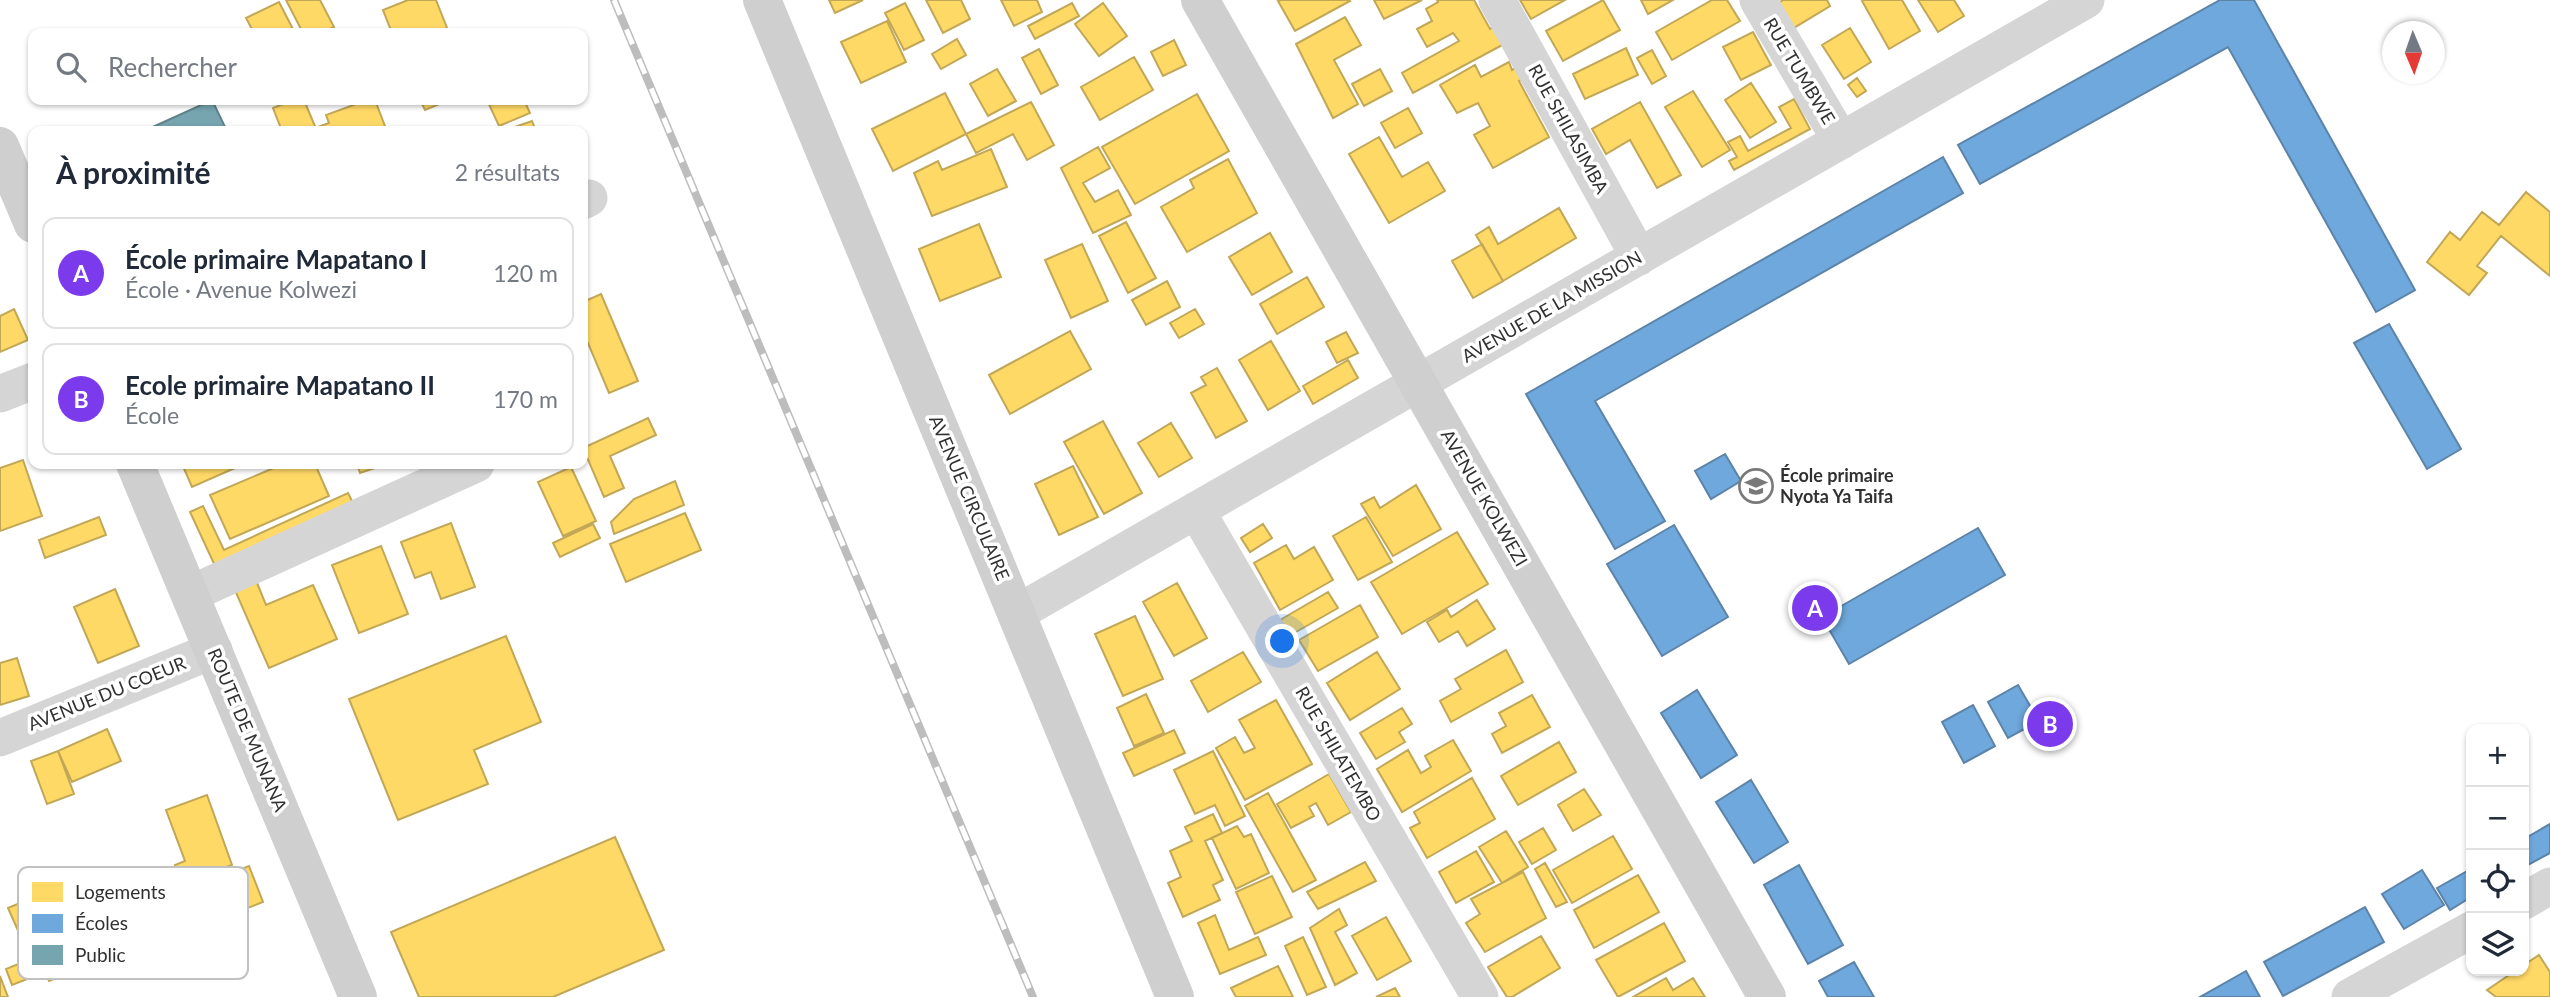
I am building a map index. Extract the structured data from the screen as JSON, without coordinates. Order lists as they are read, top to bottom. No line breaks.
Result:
{"streets":{"street":["RUE TUMBWE","RUE SHILASIMBA","AVENUE DE LA MISSION","AVENUE CIRCULAIRE","AVENUE KOLWEZI","AVENUE DU COEUR","ROUTE DE MUNANA","RUE SHILATEMBO"]},"crossings":[["RUE TUMBWE","AVENUE DE LA MISSION"],["RUE SHILASIMBA","AVENUE DE LA MISSION"],["AVENUE DE LA MISSION","AVENUE CIRCULAIRE"],["AVENUE DE LA MISSION","AVENUE KOLWEZI"],["AVENUE DE LA MISSION","RUE SHILATEMBO"],["AVENUE DU COEUR","ROUTE DE MUNANA"]],"places":{"school or university":["École primaire Nyota Ya Taifa"]},"legend":["Logements","Écoles","Public"],"north":"bottom","page":{"search":"Rechercher","heading":["À proximité","2 résultats"],"list":[{"mark":"A","name":"École primaire Mapatano I","note":"École · Avenue Kolwezi","value":"120 m"},{"mark":"B","name":"Ecole primaire Mapatano II","note":"École","value":"170 m"}],"pins":["A","B"],"map_buttons":["+","−"]}}
